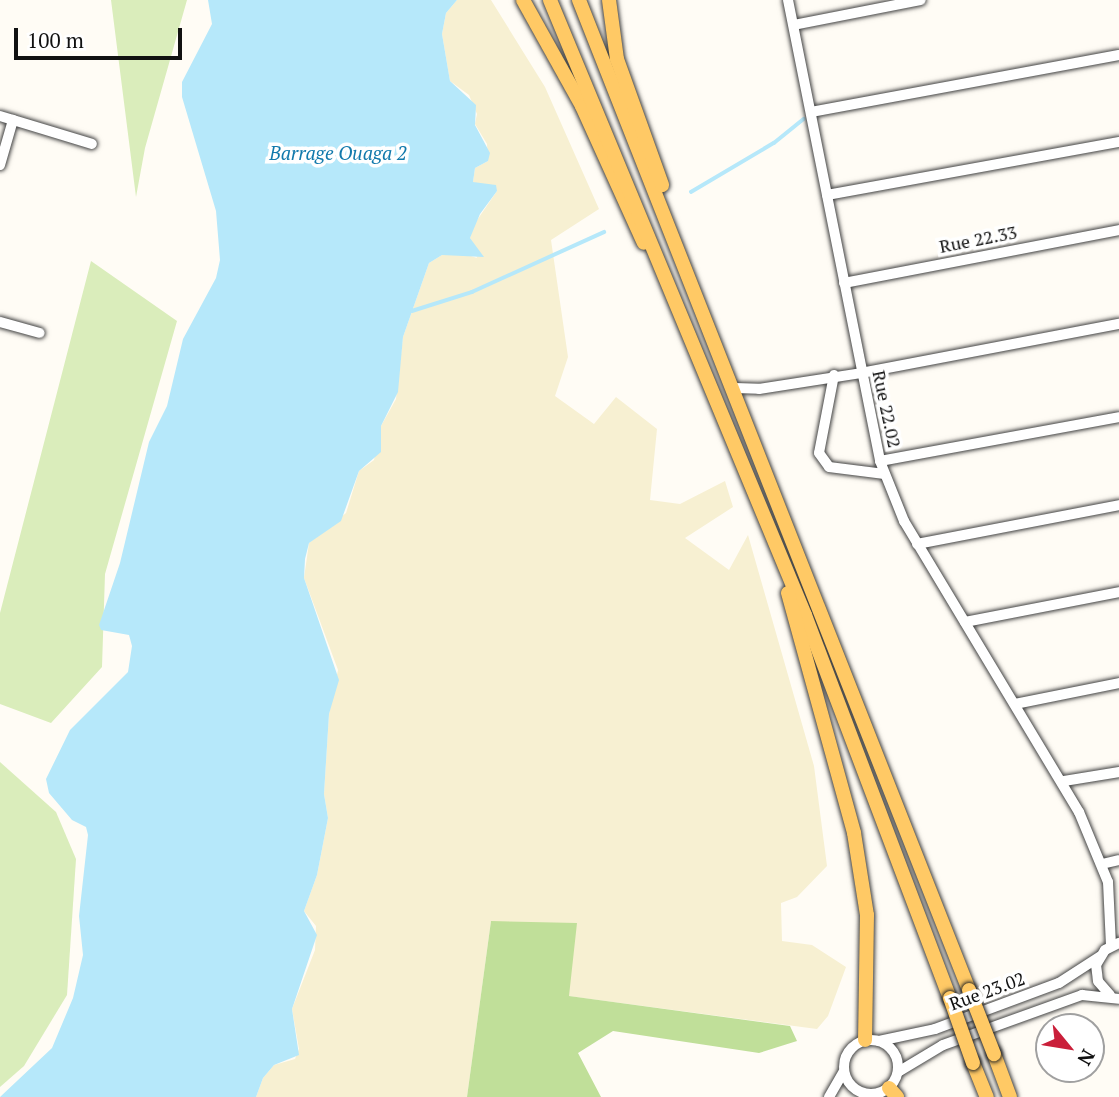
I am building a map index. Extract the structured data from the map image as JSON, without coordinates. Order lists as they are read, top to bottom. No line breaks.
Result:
{"streets":{"street":["Rue 22.33","Rue 22.02","Rue 23.02"]},"crossings":[["Rue 22.33","Rue 22.02"],["Rue 22.02","Rue 23.02"]],"water":["Barrage Ouaga 2"],"scale_bar":"100 m","north":"bottom right"}
